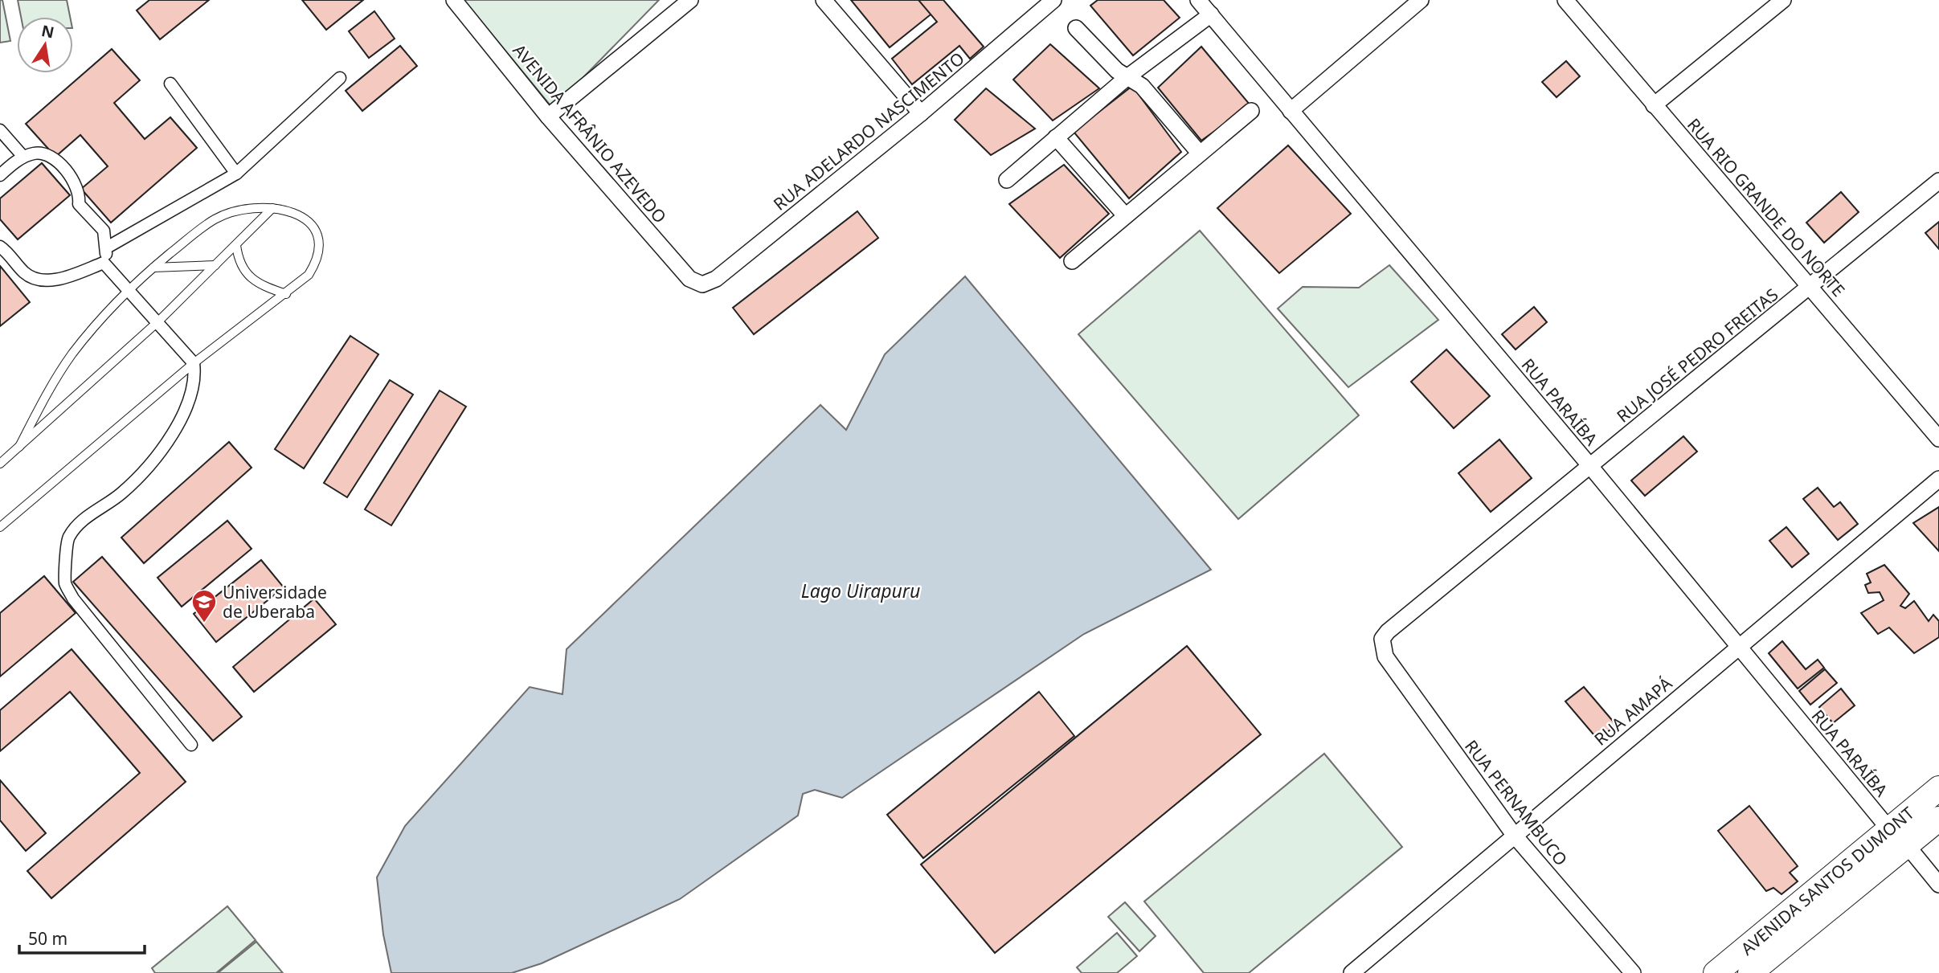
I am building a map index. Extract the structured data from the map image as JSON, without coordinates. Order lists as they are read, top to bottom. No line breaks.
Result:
{"streets":{"main road":["AVENIDA SANTOS DUMONT"],"street":["RUA ADELARDO NASCIMENTO","AVENIDA AFRÂNIO AZEVEDO","RUA RIO GRANDE DO NORTE","RUA JOSÉ PEDRO FREITAS","RUA PARAÍBA","RUA AMAPÁ","RUA PERNAMBUCO"]},"crossings":[["RUA ADELARDO NASCIMENTO","AVENIDA AFRÂNIO AZEVEDO"],["RUA RIO GRANDE DO NORTE","RUA JOSÉ PEDRO FREITAS"],["RUA JOSÉ PEDRO FREITAS","RUA PARAÍBA"],["RUA JOSÉ PEDRO FREITAS","RUA PERNAMBUCO"],["RUA PARAÍBA","RUA AMAPÁ"],["RUA PARAÍBA","AVENIDA SANTOS DUMONT"],["RUA AMAPÁ","RUA PERNAMBUCO"]],"water":["Lago Uirapuru"],"places":{"school or university":["Universidade de Uberaba"]},"scale_bar":"50 m","north":"top"}
